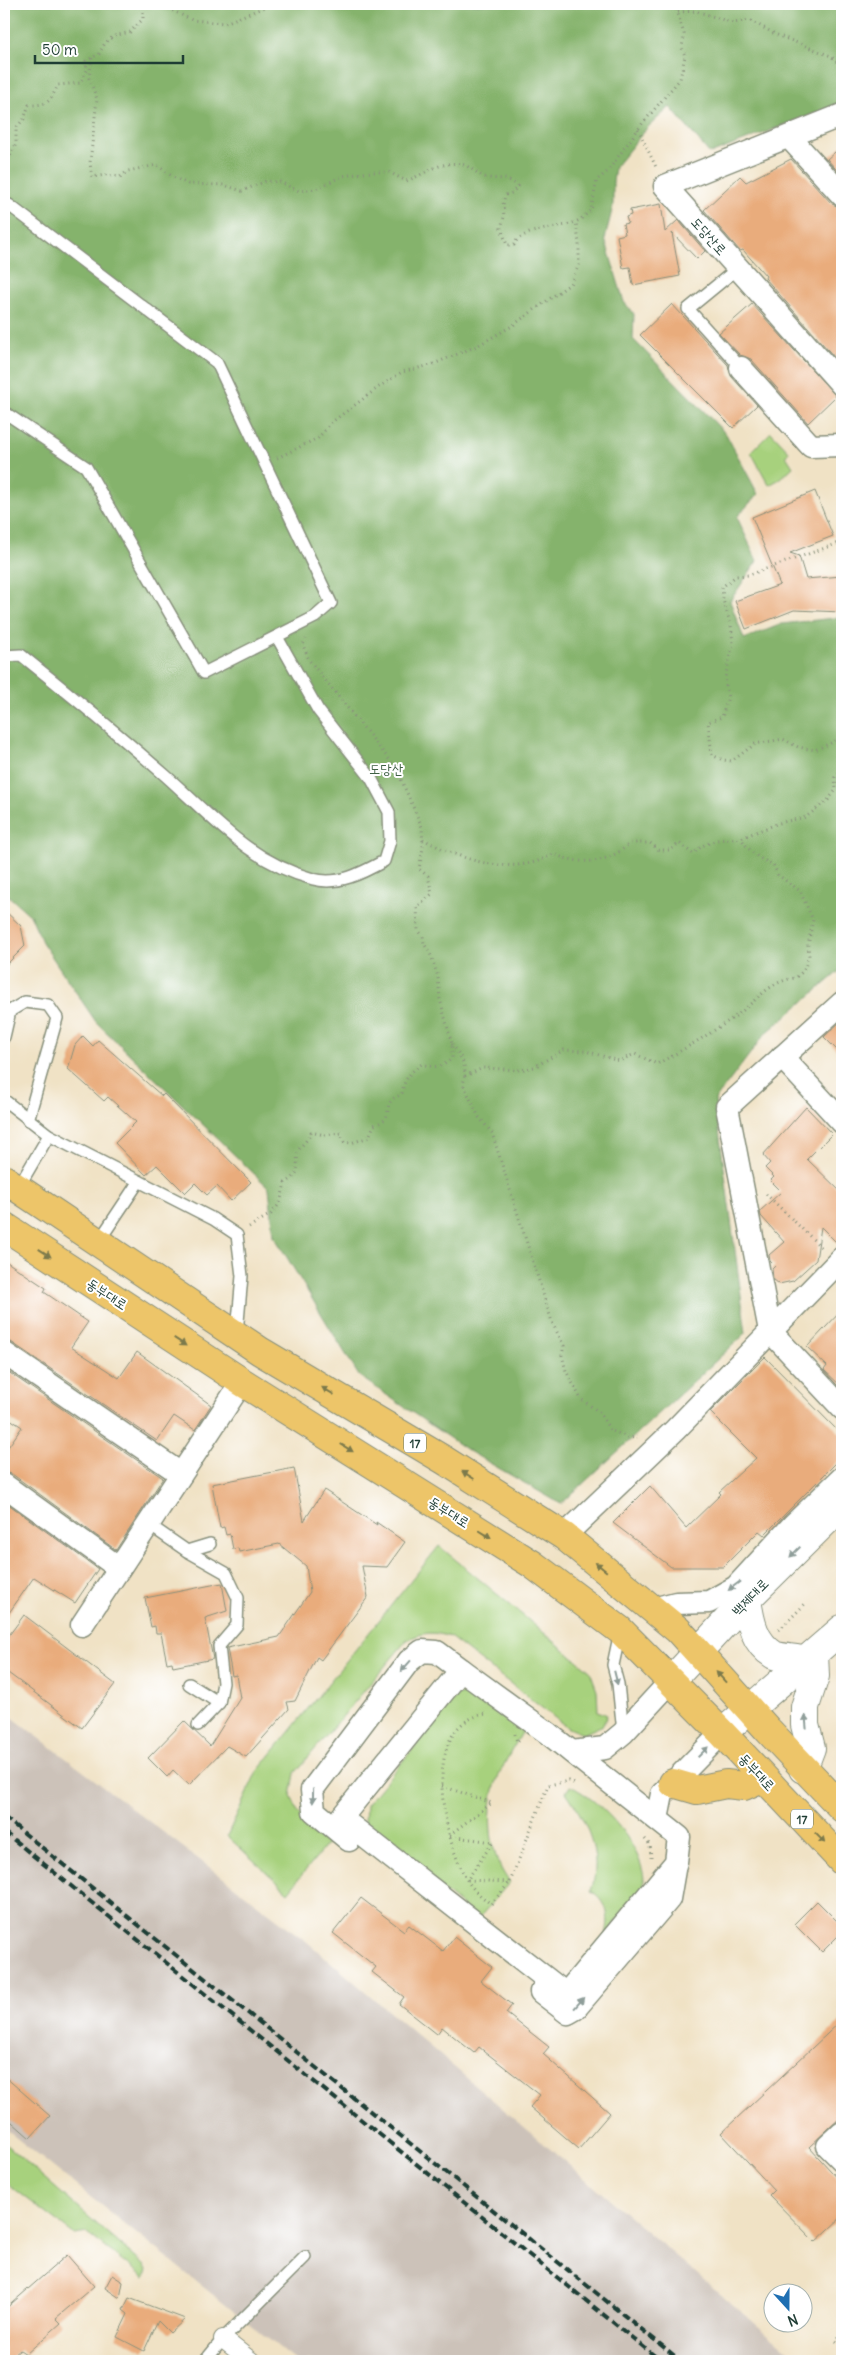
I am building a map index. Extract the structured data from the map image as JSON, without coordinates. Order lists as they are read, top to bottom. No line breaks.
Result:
{"streets":{"main road":["동부대로","17"],"street":["도당산로","백제대로"]},"crossings":[["동부대로","백제대로"],["17","백제대로"]],"parks":["도당산"],"scale_bar":"50 m","north":"bottom"}
